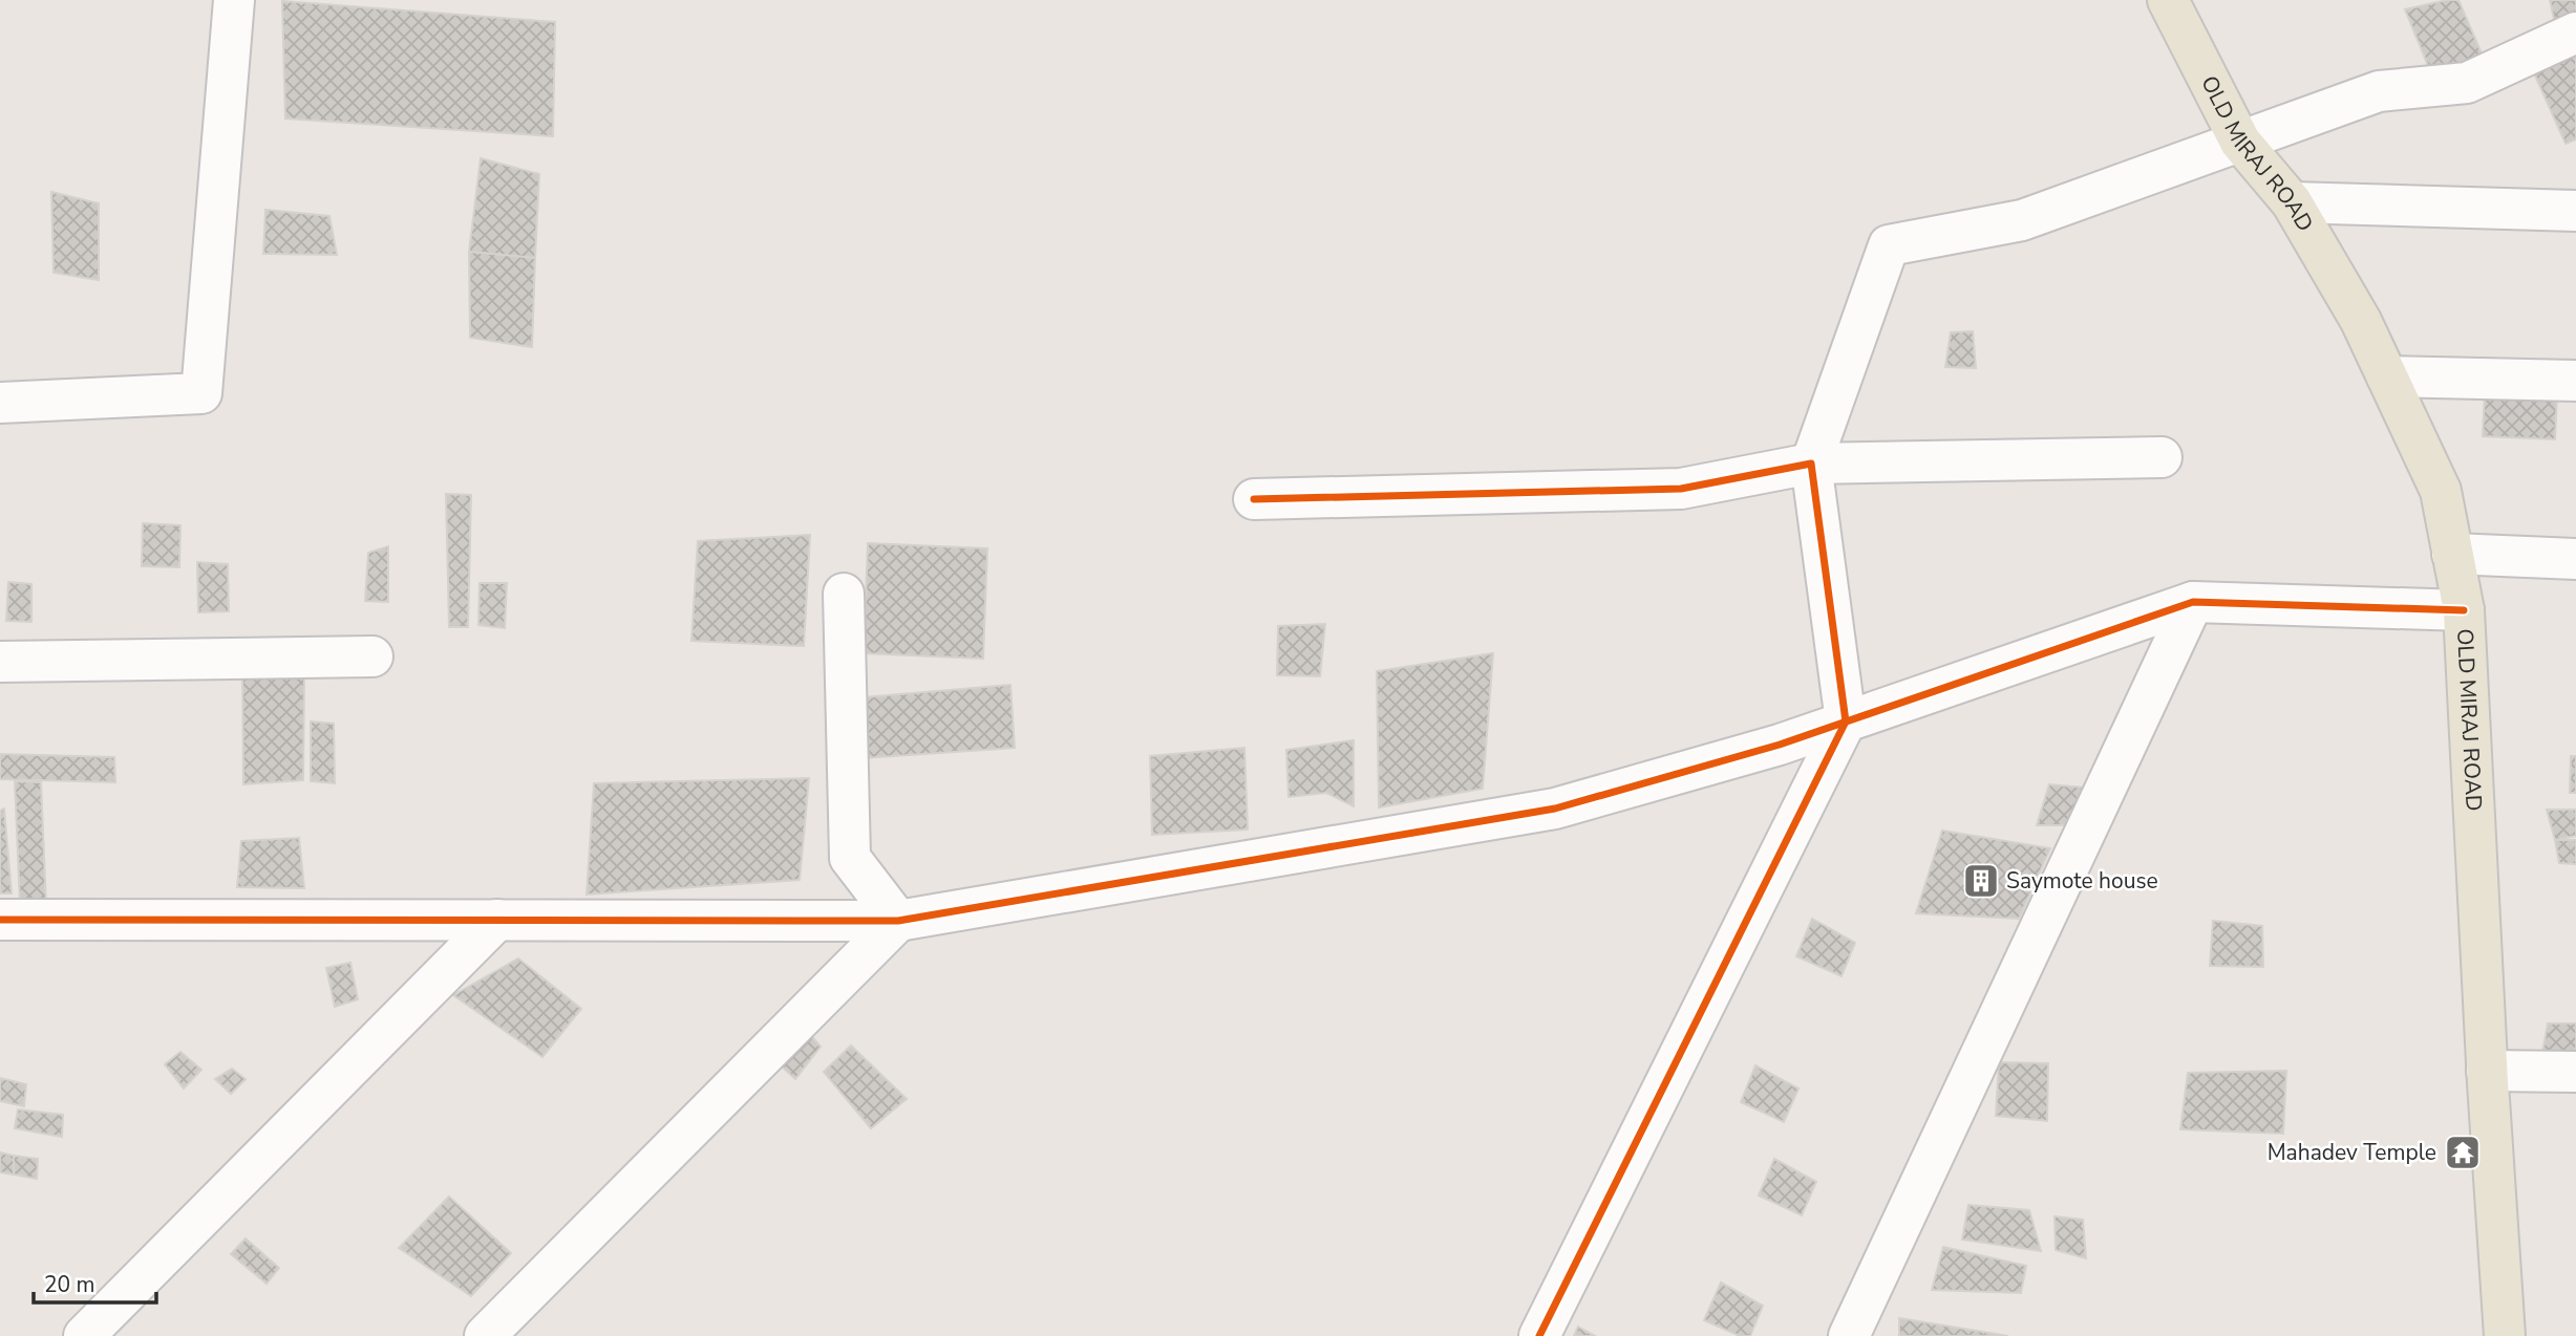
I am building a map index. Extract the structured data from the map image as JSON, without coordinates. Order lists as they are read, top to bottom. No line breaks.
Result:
{"streets":{"main road":["OLD MIRAJ ROAD"]},"places":{"building":["Saymote house"],"temple":["Mahadev Temple"]},"scale_bar":"20 m"}
